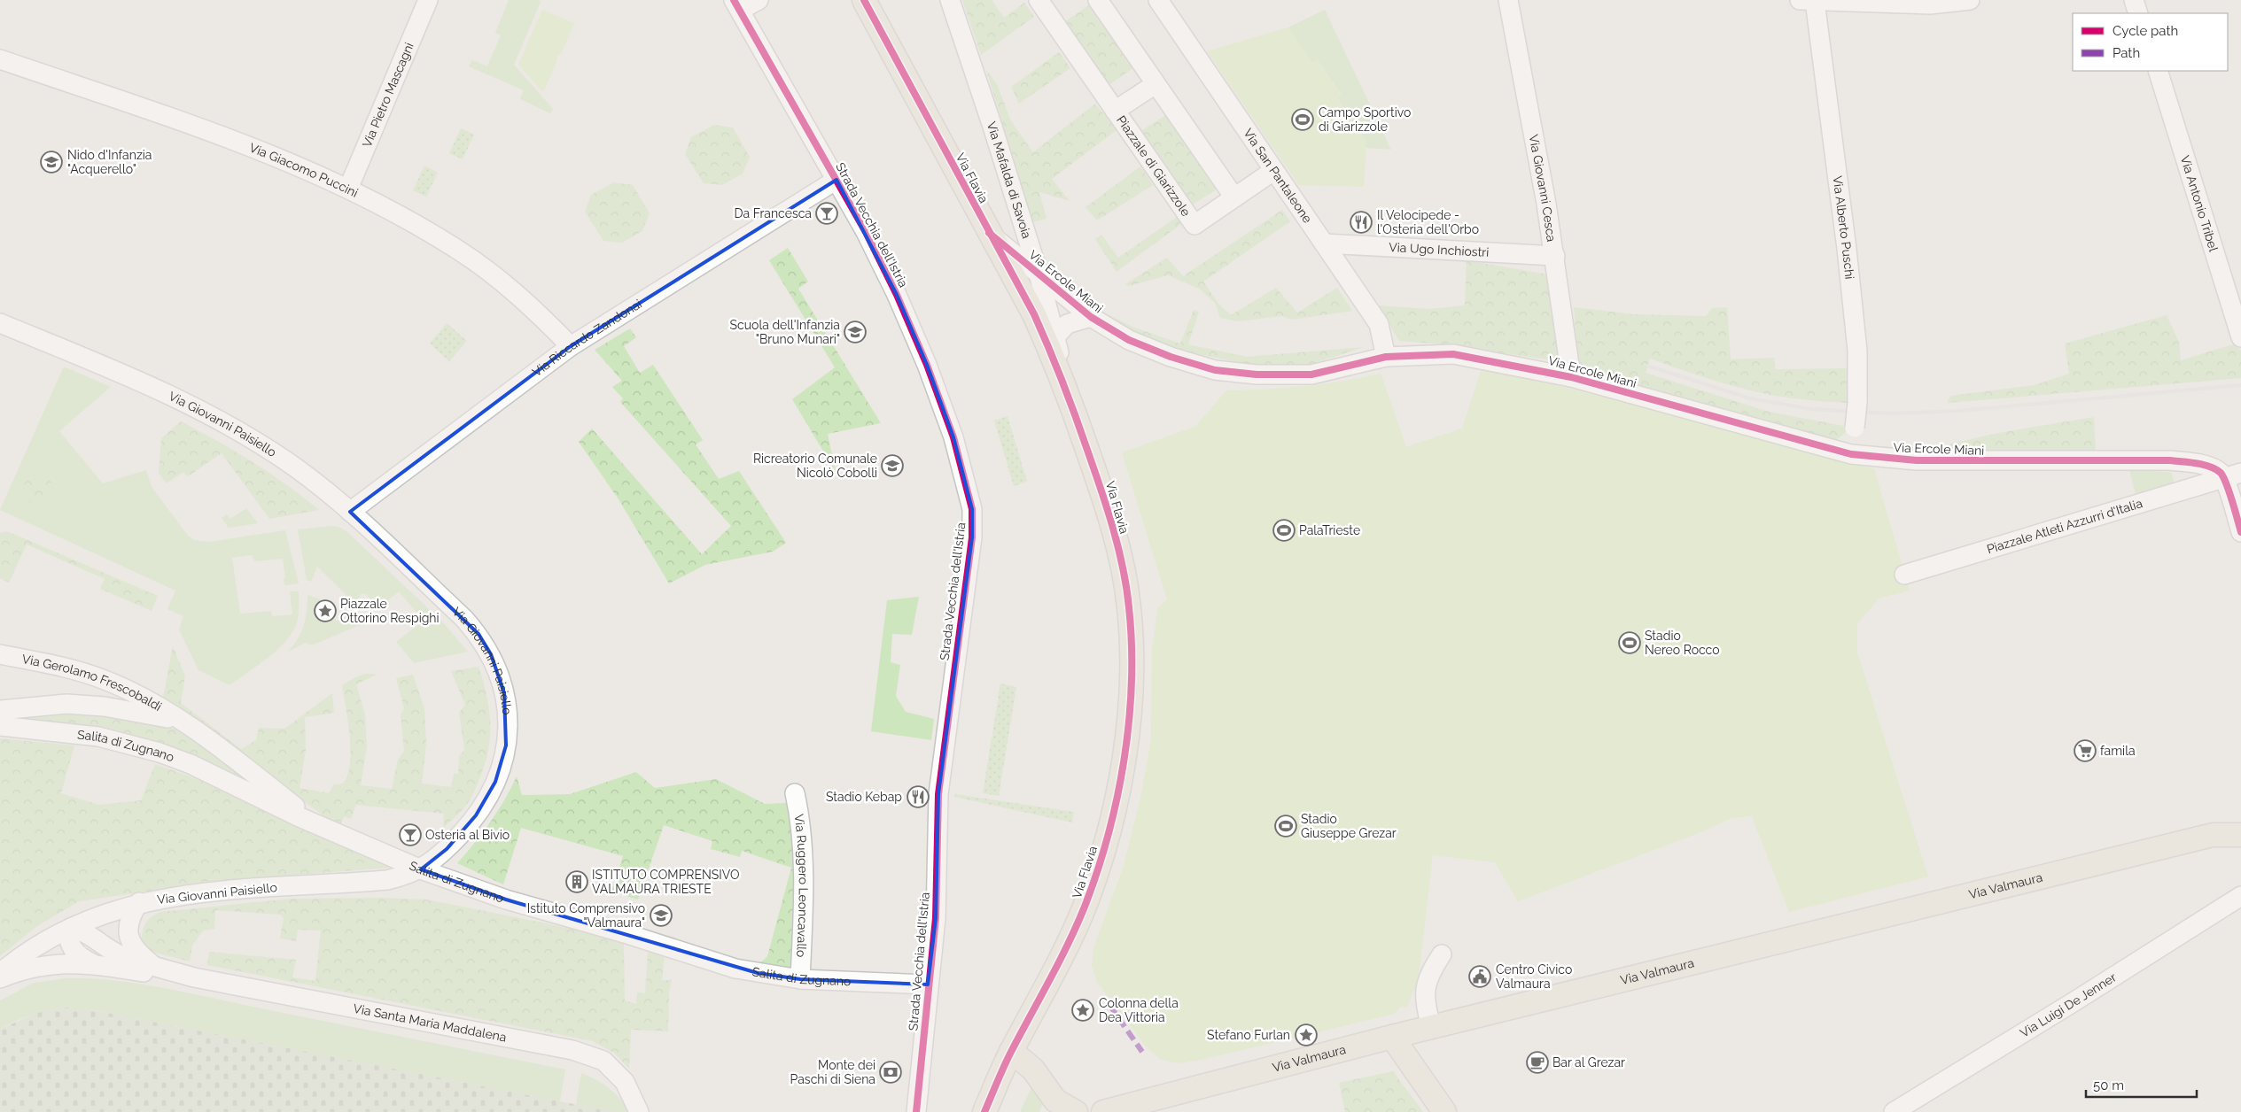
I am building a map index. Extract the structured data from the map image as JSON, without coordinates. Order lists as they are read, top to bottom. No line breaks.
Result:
{"streets":{"main road":["Via Flavia","Via Valmaura"],"street":["Via Pietro Mascagni","Piazzale di Giarizzole","Via Giacomo Puccini","Via San Pantaleone","Via Mafalda di Savoia","Via Giovanni Cesca","Via Antonio Tribel","Strada Vecchia dell'Istria","Via Alberto Puschi","Via Ugo Inchiostri","Via Ercole Miani","Via Riccardo Zandonai","Via Giovanni Paisiello","Piazzale Atleti Azzurri d'Italia","Via Gerolamo Frescobaldi","Salita di Zugnano","Via Ruggero Leoncavallo","Via Luigi De Jenner","Via Santa Maria Maddalena"]},"crossings":[["Via Pietro Mascagni","Via Giacomo Puccini"],["Piazzale di Giarizzole","Via San Pantaleone"],["Via Giacomo Puccini","Via Riccardo Zandonai"],["Via San Pantaleone","Via Ugo Inchiostri"],["Via San Pantaleone","Via Ercole Miani"],["Via Flavia","Via Mafalda di Savoia"],["Via Flavia","Via Ercole Miani"],["Via Mafalda di Savoia","Via Ercole Miani"],["Via Giovanni Cesca","Via Ugo Inchiostri"],["Via Giovanni Cesca","Via Ercole Miani"],["Strada Vecchia dell'Istria","Via Riccardo Zandonai"],["Strada Vecchia dell'Istria","Salita di Zugnano"],["Via Alberto Puschi","Via Ercole Miani"],["Via Ercole Miani","Piazzale Atleti Azzurri d'Italia"],["Via Riccardo Zandonai","Via Giovanni Paisiello"],["Via Giovanni Paisiello","Salita di Zugnano"],["Via Giovanni Paisiello","Via Santa Maria Maddalena"],["Via Gerolamo Frescobaldi","Salita di Zugnano"],["Salita di Zugnano","Via Ruggero Leoncavallo"]],"places":{"sports":["Campo Sportivo di Giarizzole","PalaTrieste","Stadio Nereo Rocco","Stadio Giuseppe Grezar"],"school or university":["Nido d'Infanzia \"Acquerello\"","Scuola dell'Infanzia \"Bruno Munari\"","Ricreatorio Comunale Nicolò Cobolli","Istituto Comprensivo \"Valmaura\""],"bar":["Da Francesca","Osteria al Bivio"],"restaurant":["Il Velocipede - l'Osteria dell'Orbo","Stadio Kebap"],"place":["Piazzale Ottorino Respighi","Colonna della Dea Vittoria","Stefano Furlan"],"supermarket":["famila"],"building":["ISTITUTO COMPRENSIVO VALMAURA TRIESTE"],"public building":["Centro Civico Valmaura"],"cafe":["Bar al Grezar"],"bank":["Monte dei Paschi di Siena"]},"legend":["Cycle path","Path"],"scale_bar":"50 m"}
